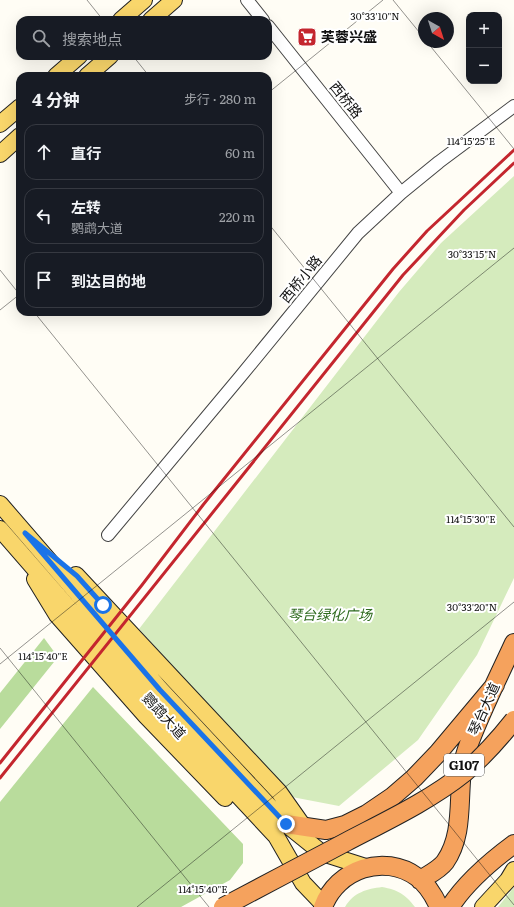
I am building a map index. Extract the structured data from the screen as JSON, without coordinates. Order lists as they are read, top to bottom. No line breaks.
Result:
{"streets":{"highway":["琴台大道","G107"],"main road":["鹦鹉大道"],"street":["西桥路","西桥小路"]},"crossings":[["西桥路","西桥小路"]],"parks":["琴台绿化广场"],"places":{"supermarket":["芙蓉兴盛"]},"north":"bottom right","page":{"map_buttons":["+","−"],"search":"搜索地点","heading":["4 分钟","步行 · 280 m"],"list":[["直行","60 m"],["左转","鹦鹉大道","220 m"],"到达目的地"]},"coordinates":["30°33'10\"N","114°15'25\"E","30°33'15\"N","114°15'30\"E","30°33'20\"N","114°15'40\"E"]}
